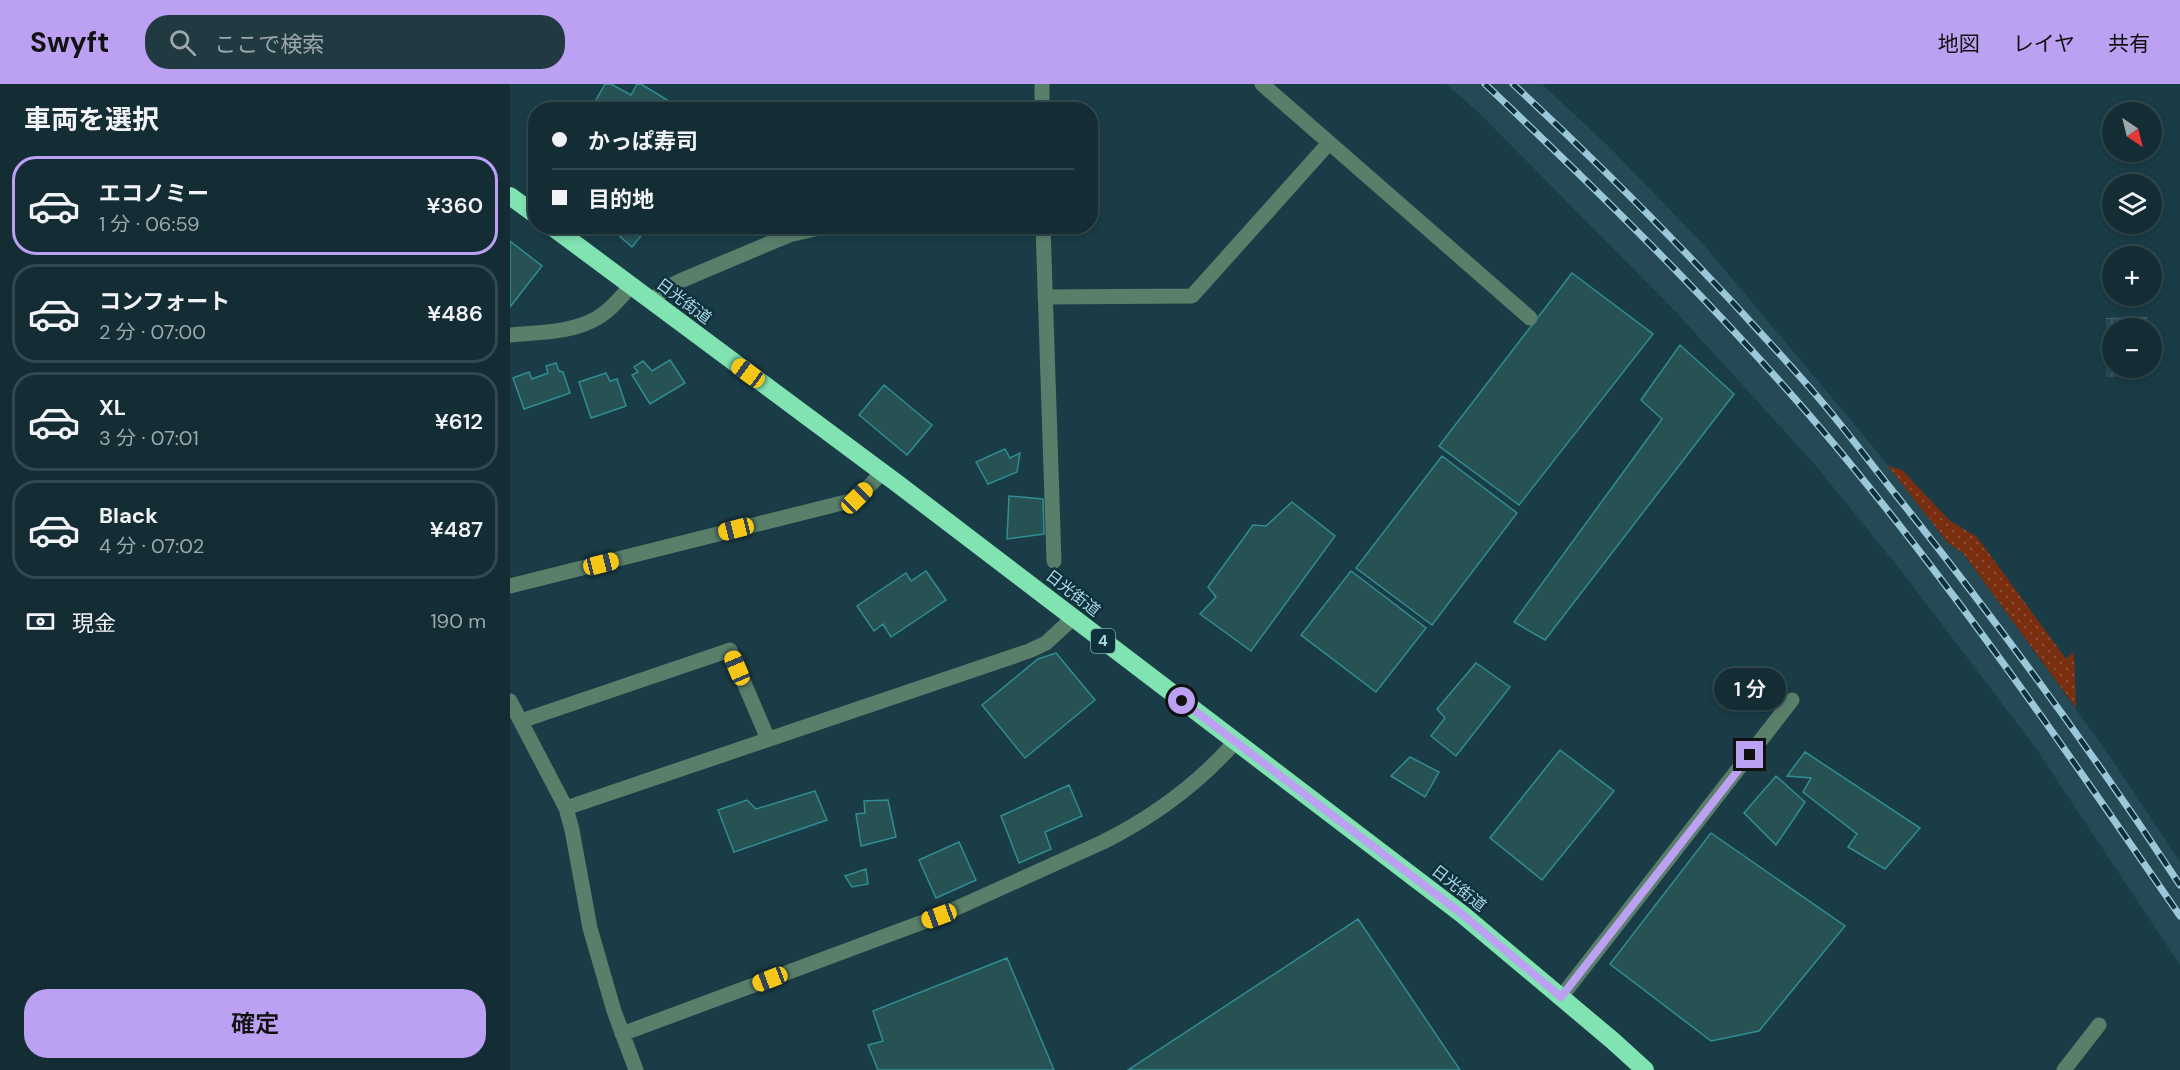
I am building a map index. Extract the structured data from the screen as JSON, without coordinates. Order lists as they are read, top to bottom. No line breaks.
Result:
{"streets":{"highway":["日光街道","4"]},"north":"bottom right","page":{"header":"Swyft","search":"ここで検索","nav":["地図","レイヤ","共有"],"heading":"車両を選択","map_buttons":["+","−"],"banner":["かっぱ寿司","目的地"],"list":[{"name":"エコノミー","note":"1 分 · 06:59","value":"¥360"},{"name":"コンフォート","note":"2 分 · 07:00","value":"¥486"},{"name":"XL","note":"3 分 · 07:01","value":"¥612"},{"name":"Black","note":"4 分 · 07:02","value":"¥487"}],"pay":["現金","190 m"],"bubble":"1 分","buttons":"確定"}}
